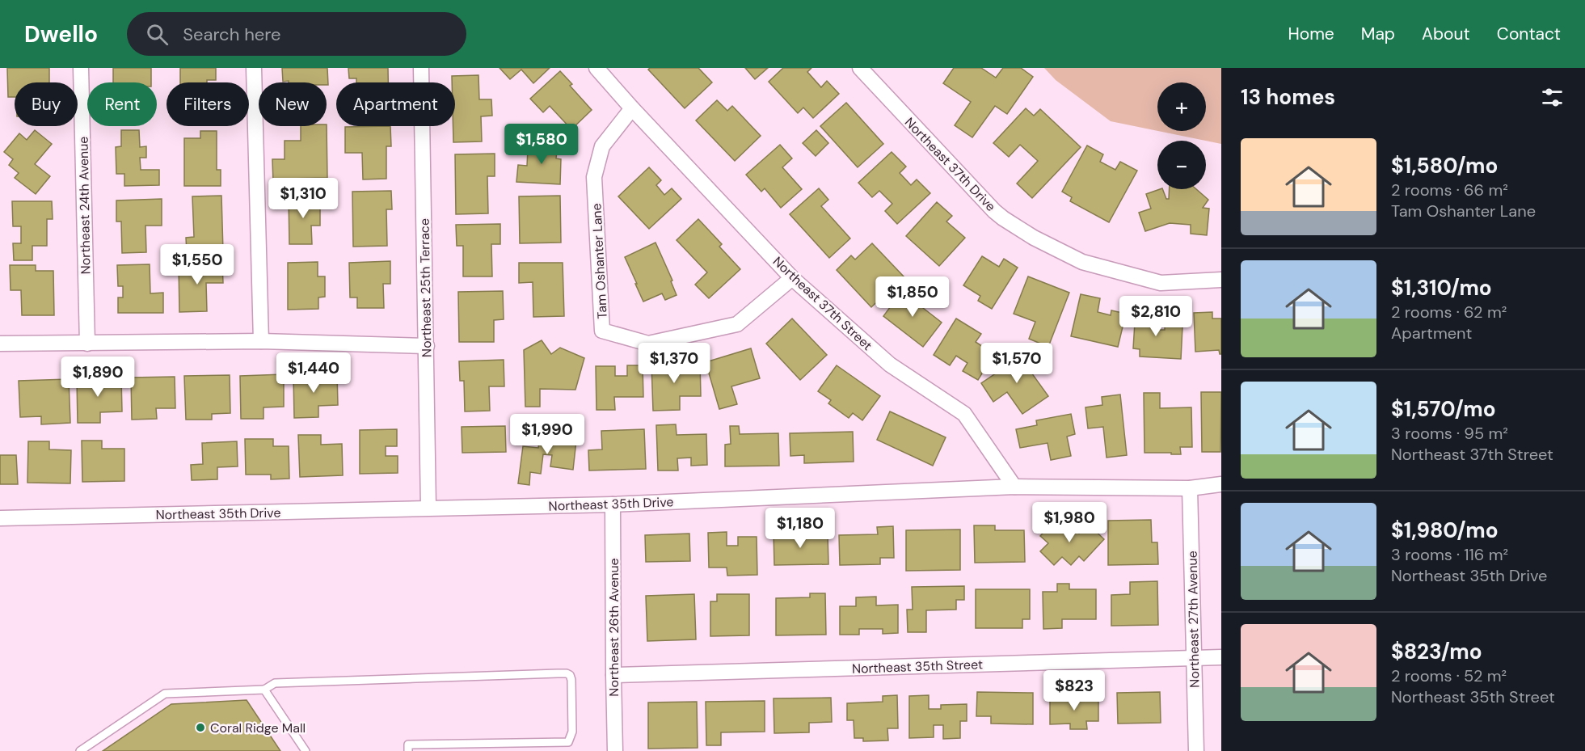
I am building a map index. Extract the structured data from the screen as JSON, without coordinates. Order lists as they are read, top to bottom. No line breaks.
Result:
{"streets":{"street":["Northeast 37th Drive","Northeast 24th Avenue","Tam Oshanter Lane","Northeast 25th Terrace","Northeast 37th Street","Northeast 35th Drive","Northeast 27th Avenue","Northeast 26th Avenue","Northeast 35th Street"]},"crossings":[["Tam Oshanter Lane","Northeast 37th Street"],["Northeast 25th Terrace","Northeast 35th Drive"],["Northeast 37th Street","Northeast 35th Drive"],["Northeast 35th Drive","Northeast 27th Avenue"],["Northeast 35th Drive","Northeast 26th Avenue"],["Northeast 27th Avenue","Northeast 35th Street"],["Northeast 26th Avenue","Northeast 35th Street"]],"places":["Coral Ridge Mall"],"page":{"header":"Dwello","search":"Search here","nav":["Home","Map","About","Contact"],"heading":"13 homes","map_buttons":["+","−"],"chip":["Buy","Rent","Filters","New","Apartment"],"price":["$1,580","$1,310","$1,550","$1,850","$2,810","$1,370","$1,570","$1,440","$1,890","$1,990","$1,980","$1,180","$823"],"list":[{"name":"$1,580/mo","note":"2 rooms · 66 m² · Tam Oshanter Lane"},{"name":"$1,310/mo","note":"2 rooms · 62 m² · Apartment"},{"name":"$1,570/mo","note":"3 rooms · 95 m² · Northeast 37th Street"},{"name":"$1,980/mo","note":"3 rooms · 116 m² · Northeast 35th Drive"},{"name":"$823/mo","note":"2 rooms · 52 m² · Northeast 35th Street"}]}}
